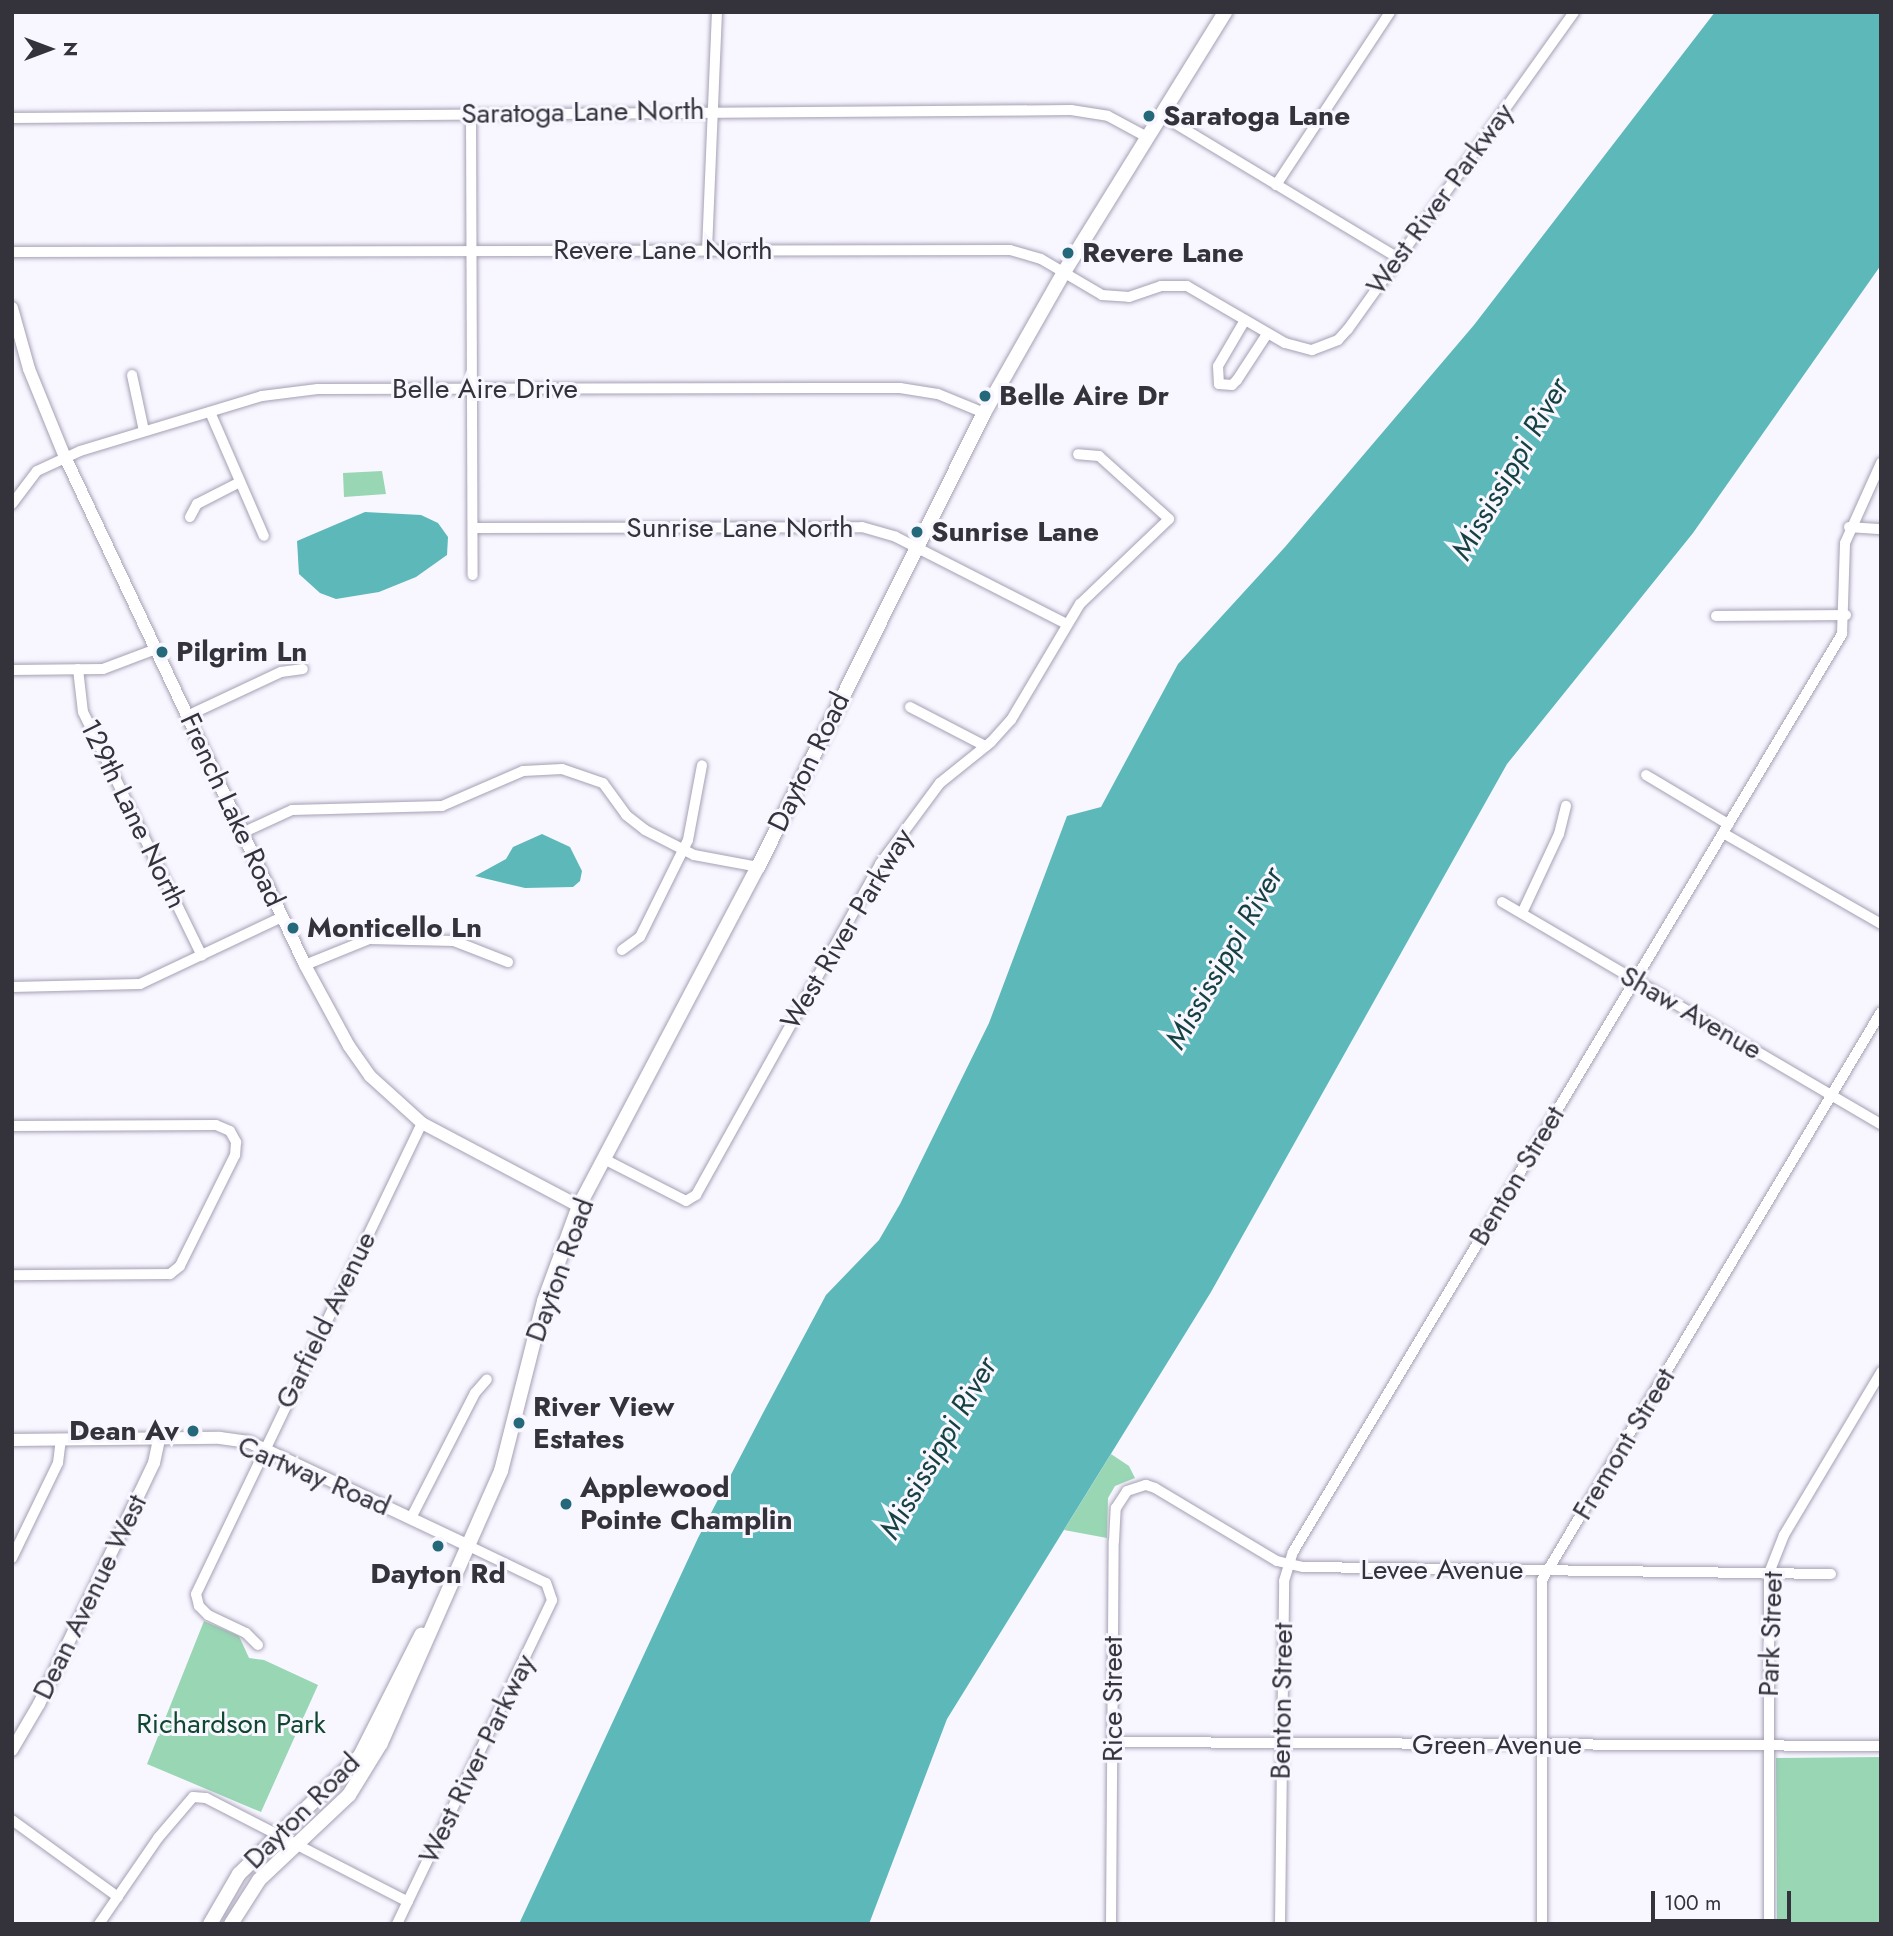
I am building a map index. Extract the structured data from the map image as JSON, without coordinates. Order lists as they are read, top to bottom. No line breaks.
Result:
{"streets":{"main road":["Dayton Road"],"street":["Saratoga Lane North","West River Parkway","Revere Lane North","Belle Aire Drive","Sunrise Lane North","French Lake Road","129th Lane North","Shaw Avenue","Benton Street","Garfield Avenue","Fremont Street","Cartway Road","Levee Avenue","Dean Avenue West","Park Street","Rice Street","Green Avenue"]},"crossings":[["Saratoga Lane North","Dayton Road"],["West River Parkway","Revere Lane North"],["West River Parkway","Sunrise Lane North"],["West River Parkway","Dayton Road"],["West River Parkway","Cartway Road"],["Revere Lane North","Dayton Road"],["Belle Aire Drive","Dayton Road"],["Belle Aire Drive","French Lake Road"],["Sunrise Lane North","Dayton Road"],["Dayton Road","French Lake Road"],["Dayton Road","Cartway Road"],["French Lake Road","Garfield Avenue"],["Shaw Avenue","Benton Street"],["Shaw Avenue","Fremont Street"],["Benton Street","Levee Avenue"],["Benton Street","Green Avenue"],["Garfield Avenue","Cartway Road"],["Fremont Street","Levee Avenue"],["Fremont Street","Green Avenue"],["Cartway Road","Dean Avenue West"],["Levee Avenue","Park Street"],["Levee Avenue","Rice Street"],["Park Street","Green Avenue"],["Rice Street","Green Avenue"]],"water":["Mississippi River"],"parks":["Richardson Park"],"places":["Saratoga Lane","Revere Lane","Belle Aire Dr","Sunrise Lane","Pilgrim Ln","Monticello Ln","River View Estates","Dean Av","Applewood Pointe Champlin","Dayton Rd"],"scale_bar":"100 m","north":"right"}
